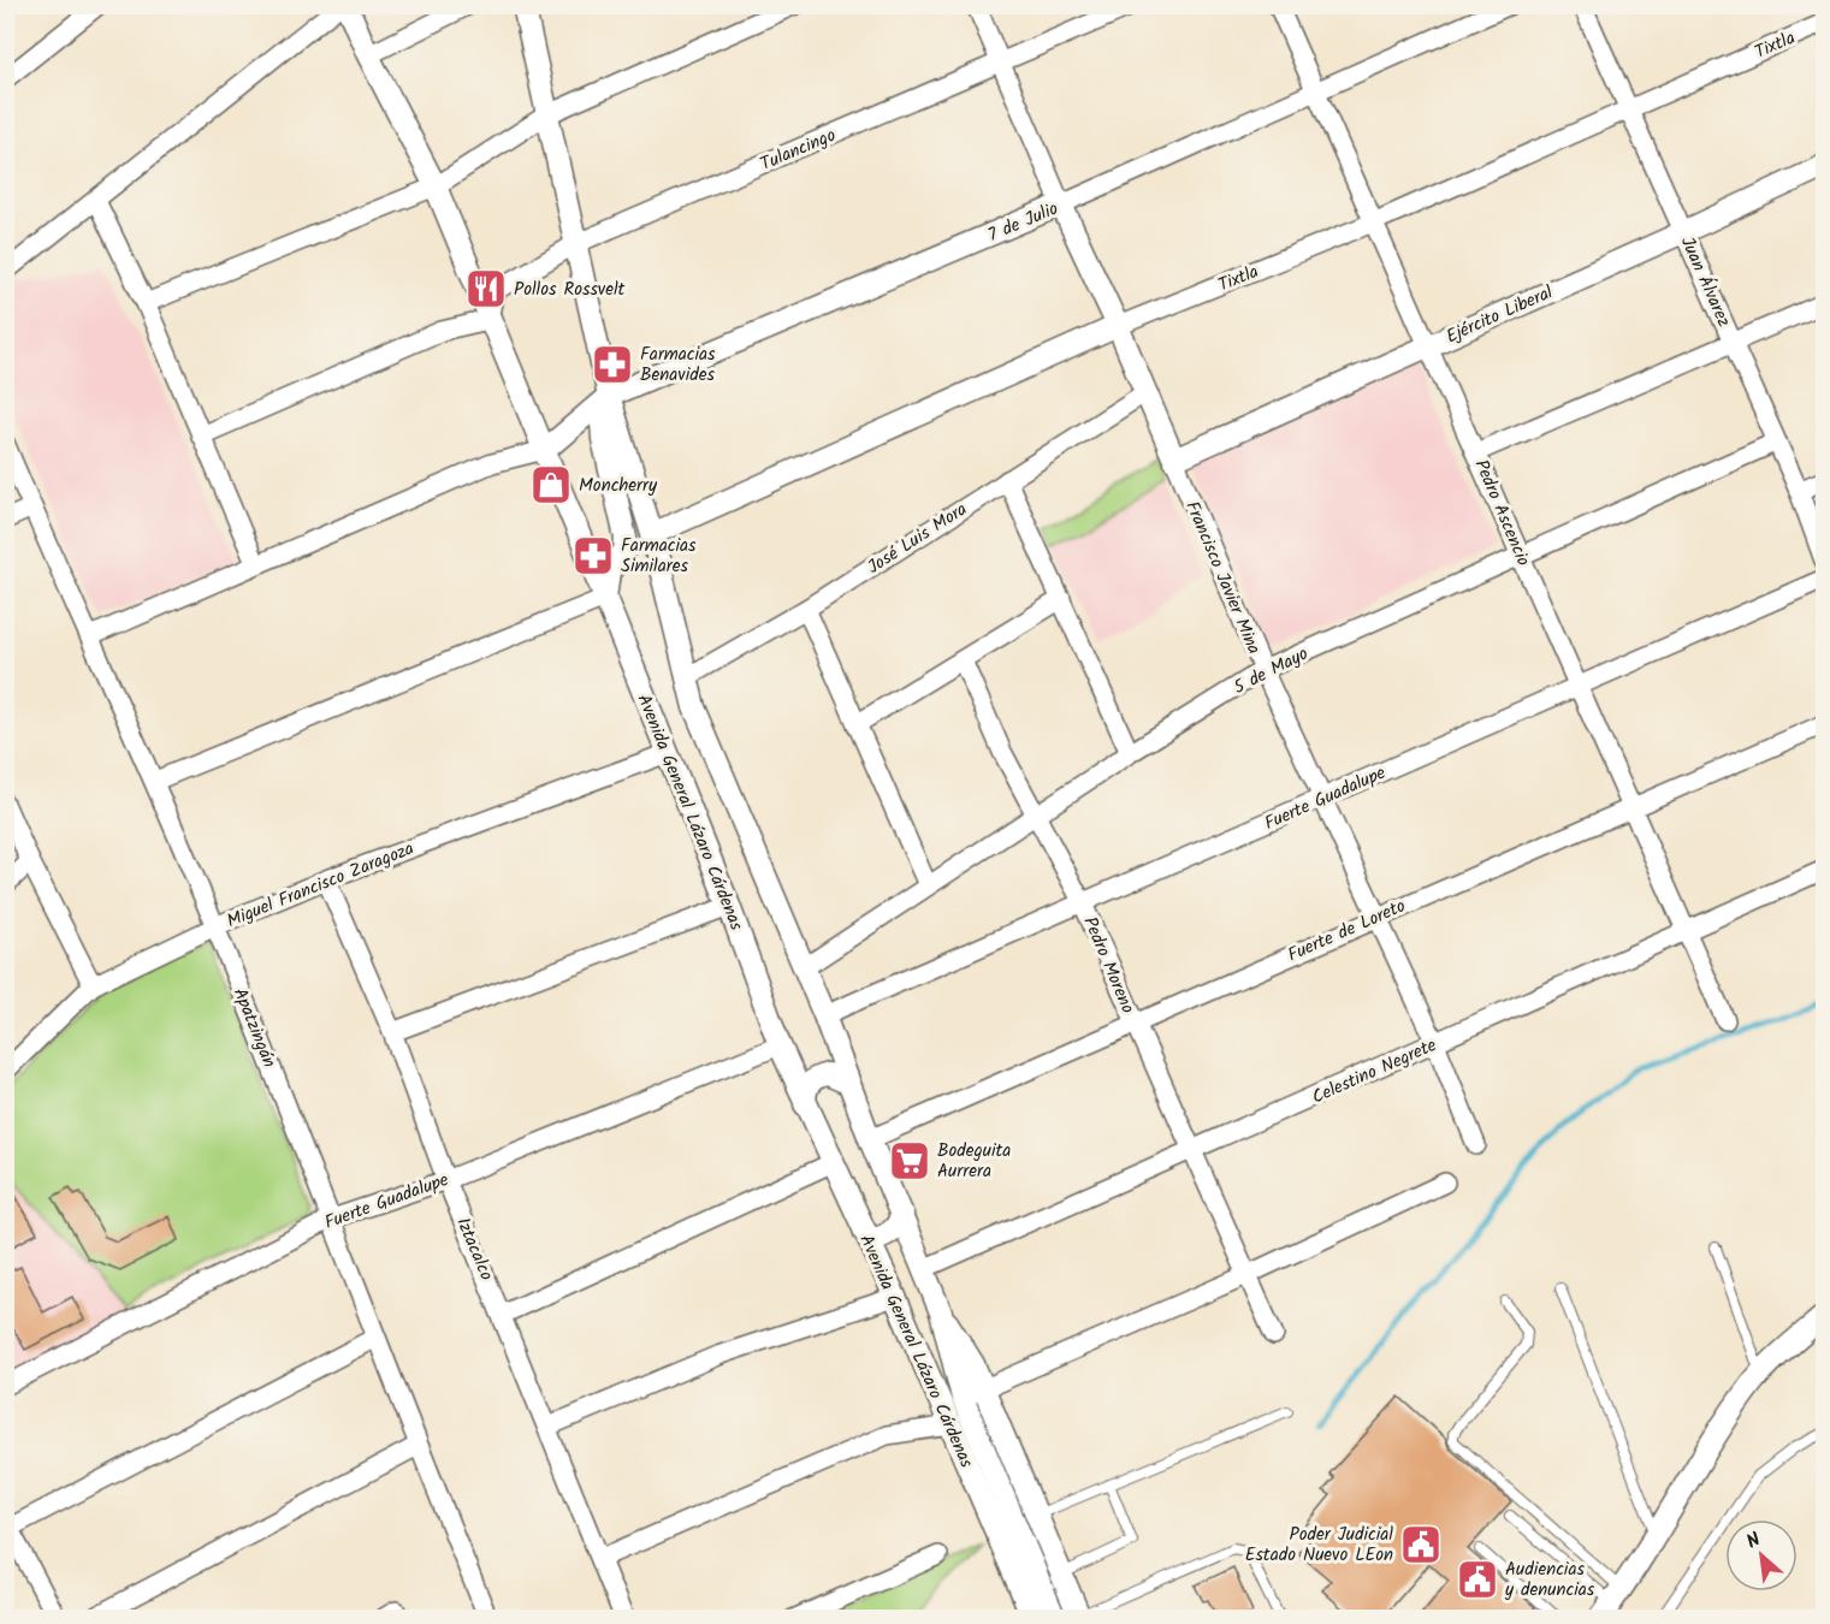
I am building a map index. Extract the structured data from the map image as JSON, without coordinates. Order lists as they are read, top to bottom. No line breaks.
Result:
{"streets":{"street":["Tixtla","Tulancingo","7 de Julio","Juan Álvarez","Ejército Liberal","Pedro Ascencio","José Luis Mora","Francisco Javier Mina","5 de Mayo","Fuerte Guadalupe","Avenida General Lázaro Cárdenas","Miguel Francisco Zaragoza","Fuerte de Loreto","Pedro Moreno","Apatzingán","Celestino Negrete","Iztacalco"]},"crossings":[["Tixtla","Juan Álvarez"],["Tixtla","Pedro Ascencio"],["Tixtla","Francisco Javier Mina"],["Tixtla","Avenida General Lázaro Cárdenas"],["Tulancingo","Francisco Javier Mina"],["Tulancingo","Avenida General Lázaro Cárdenas"],["7 de Julio","Pedro Ascencio"],["7 de Julio","Francisco Javier Mina"],["7 de Julio","Avenida General Lázaro Cárdenas"],["Juan Álvarez","Ejército Liberal"],["Juan Álvarez","5 de Mayo"],["Ejército Liberal","Pedro Ascencio"],["Ejército Liberal","Francisco Javier Mina"],["Pedro Ascencio","5 de Mayo"],["Pedro Ascencio","Fuerte Guadalupe"],["Pedro Ascencio","Fuerte de Loreto"],["Pedro Ascencio","Celestino Negrete"],["José Luis Mora","Francisco Javier Mina"],["José Luis Mora","Avenida General Lázaro Cárdenas"],["Francisco Javier Mina","5 de Mayo"],["Francisco Javier Mina","Fuerte Guadalupe"],["Francisco Javier Mina","Fuerte de Loreto"],["Francisco Javier Mina","Celestino Negrete"],["5 de Mayo","Avenida General Lázaro Cárdenas"],["5 de Mayo","Pedro Moreno"],["Fuerte Guadalupe","Avenida General Lázaro Cárdenas"],["Fuerte Guadalupe","Pedro Moreno"],["Fuerte Guadalupe","Apatzingán"],["Fuerte Guadalupe","Iztacalco"],["Avenida General Lázaro Cárdenas","Miguel Francisco Zaragoza"],["Avenida General Lázaro Cárdenas","Fuerte de Loreto"],["Avenida General Lázaro Cárdenas","Celestino Negrete"],["Miguel Francisco Zaragoza","Apatzingán"],["Miguel Francisco Zaragoza","Iztacalco"],["Fuerte de Loreto","Pedro Moreno"],["Pedro Moreno","Celestino Negrete"]],"places":{"restaurant":["Pollos Rossvelt"],"pharmacy":["Farmacias Benavides","Farmacias Similares"],"shop":["Moncherry"],"supermarket":["Bodeguita Aurrera"],"public building":["Poder Judicial Estado Nuevo LEon","Audiencias y denuncias"]},"north":"top left"}
